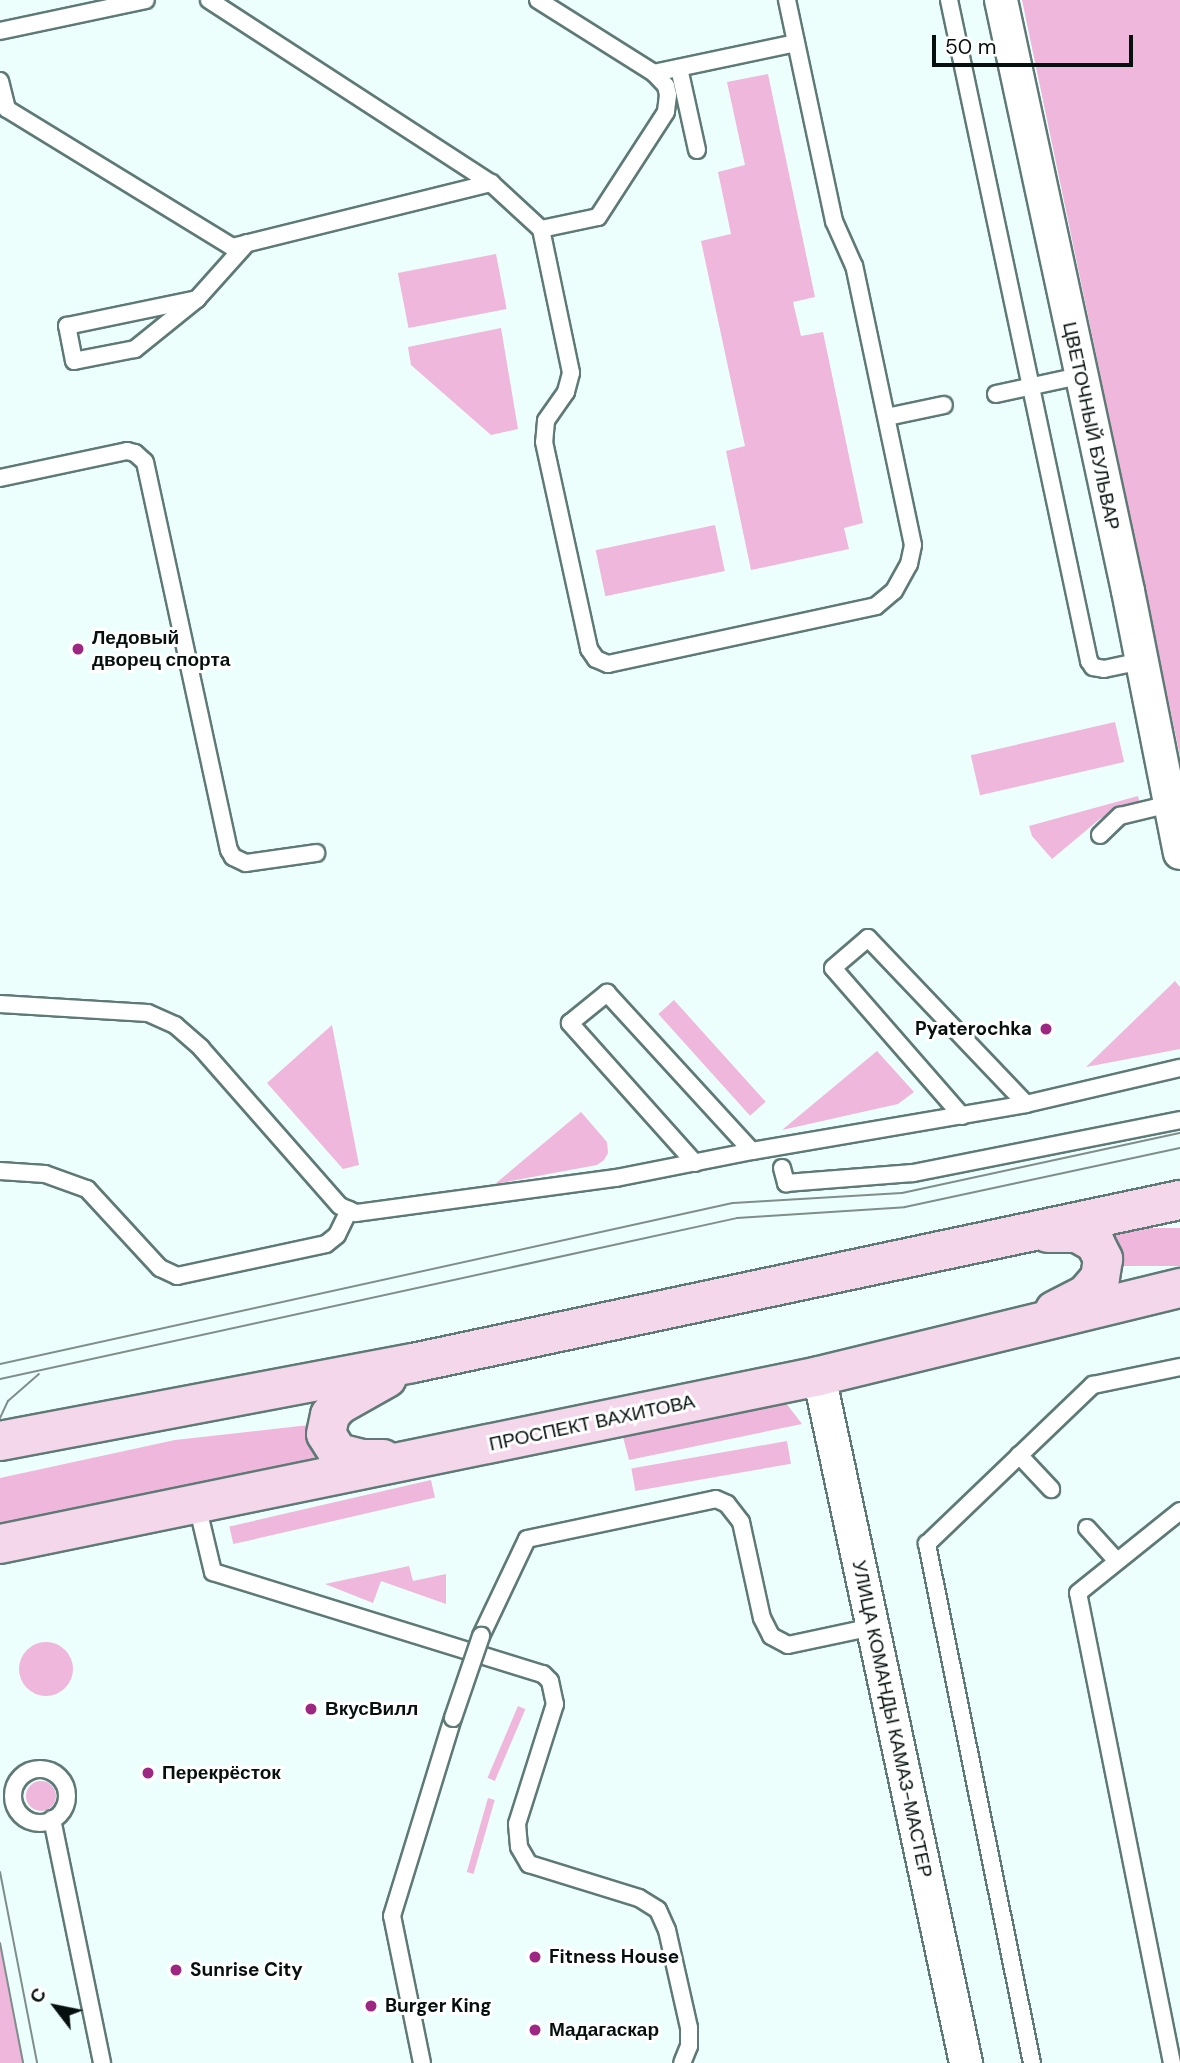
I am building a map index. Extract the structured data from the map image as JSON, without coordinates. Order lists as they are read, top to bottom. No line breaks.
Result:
{"streets":{"main road":["ПРОСПЕКТ ВАХИТОВА"],"street":["ЦВЕТОЧНЫЙ БУЛЬВАР","УЛИЦА КОМАНДЫ КАМАЗ-МАСТЕР"]},"crossings":[["ПРОСПЕКТ ВАХИТОВА","УЛИЦА КОМАНДЫ КАМАЗ-МАСТЕР"]],"places":["Ледовый дворец спорта","Pyaterochka","ВкусВилл","Перекрёсток","Fitness House","Sunrise City","Burger King","Мадагаскар"],"scale_bar":"50 m","north":"top left"}
